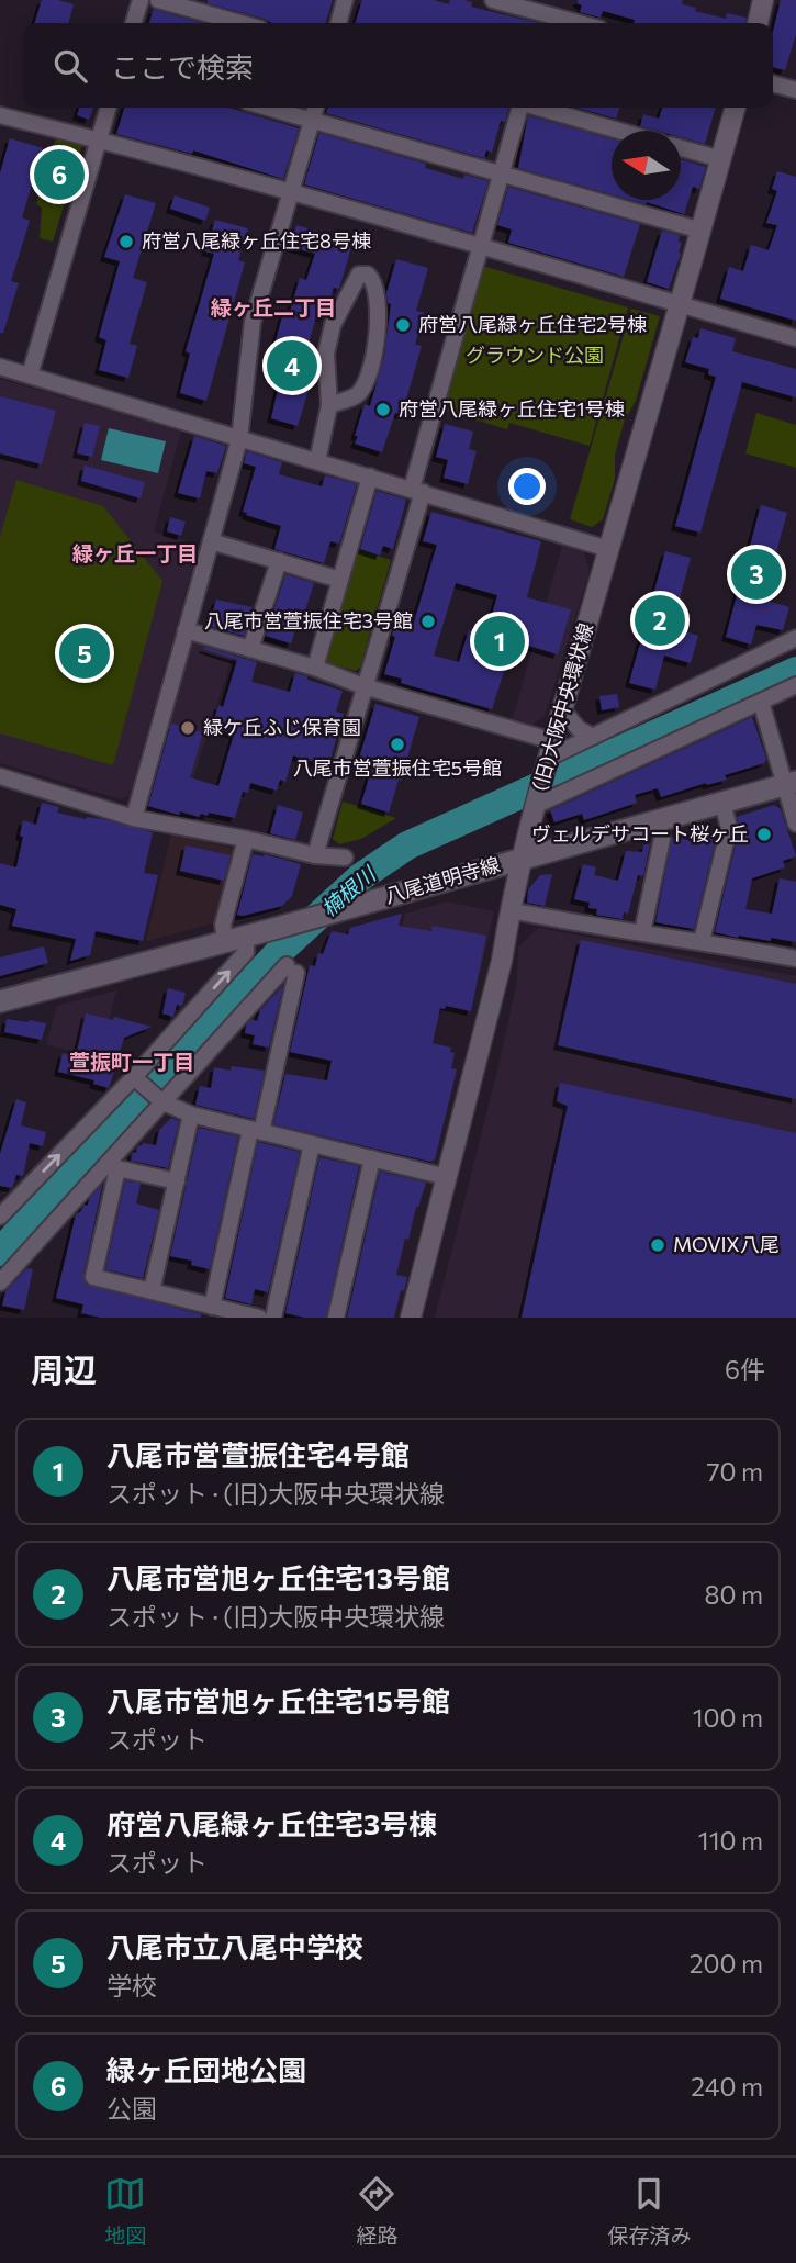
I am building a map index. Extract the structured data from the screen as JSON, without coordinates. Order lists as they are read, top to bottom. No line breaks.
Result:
{"streets":{"main road":["八尾道明寺線"],"street":["(旧)大阪中央環状線"]},"crossings":[["(旧)大阪中央環状線","八尾道明寺線"]],"districts":["緑ヶ丘二丁目","緑ヶ丘一丁目","萱振町一丁目"],"water":["楠根川"],"parks":["グラウンド公園"],"places":["府営八尾緑ヶ丘住宅8号棟","府営八尾緑ヶ丘住宅2号棟","府営八尾緑ヶ丘住宅1号棟","八尾市営萱振住宅3号館","緑ケ丘ふじ保育園","八尾市営萱振住宅5号館","ヴェルデサコート桜ヶ丘","MOVIX八尾"],"north":"left","page":{"search":"ここで検索","pins":["6","4","3","2","1","5"],"heading":["周辺","6件"],"list":[{"mark":"1","name":"八尾市営萱振住宅4号館","note":"スポット · (旧)大阪中央環状線","value":"70 m"},{"mark":"2","name":"八尾市営旭ヶ丘住宅13号館","note":"スポット · (旧)大阪中央環状線","value":"80 m"},{"mark":"3","name":"八尾市営旭ヶ丘住宅15号館","note":"スポット","value":"100 m"},{"mark":"4","name":"府営八尾緑ヶ丘住宅3号棟","note":"スポット","value":"110 m"},{"mark":"5","name":"八尾市立八尾中学校","note":"学校","value":"200 m"},{"mark":"6","name":"緑ヶ丘団地公園","note":"公園","value":"240 m"}],"nav":["地図","経路","保存済み"]}}
